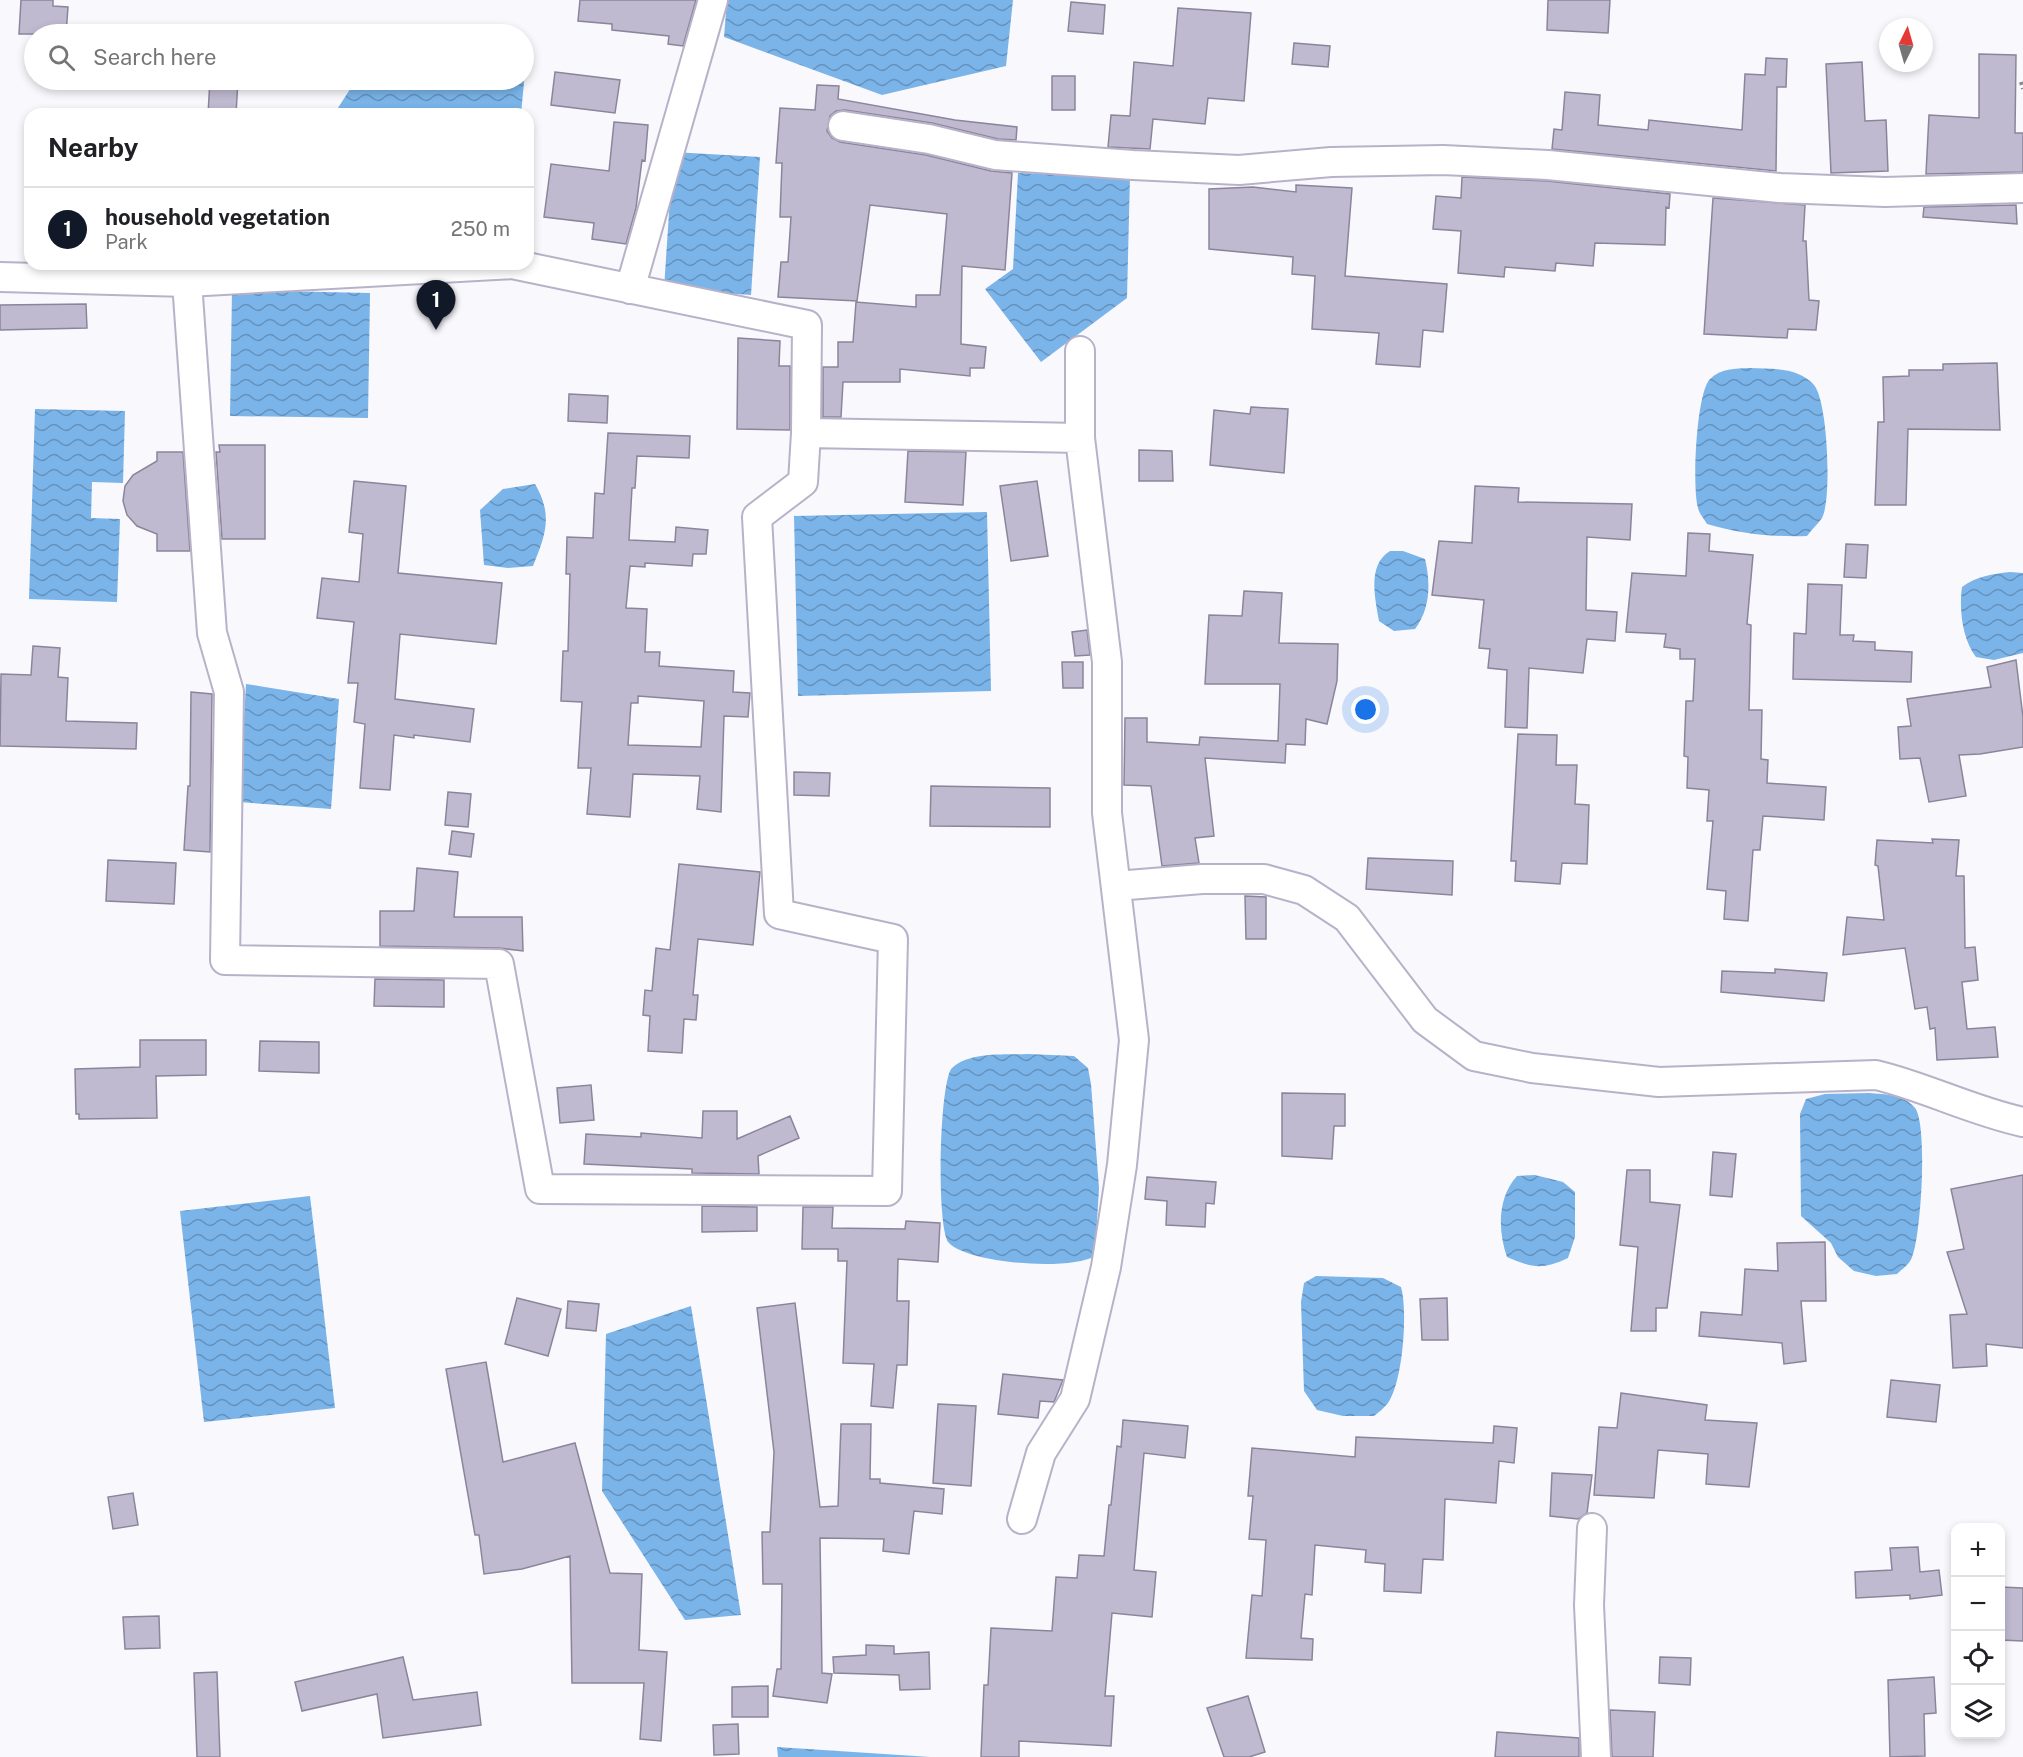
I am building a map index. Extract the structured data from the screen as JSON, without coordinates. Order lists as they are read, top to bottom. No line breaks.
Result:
{"north":"top","page":{"search":"Search here","heading":"Nearby","list":[{"mark":"1","name":"household vegetation","note":"Park","value":"250 m"}],"pins":"1","map_buttons":["+","−"]}}
